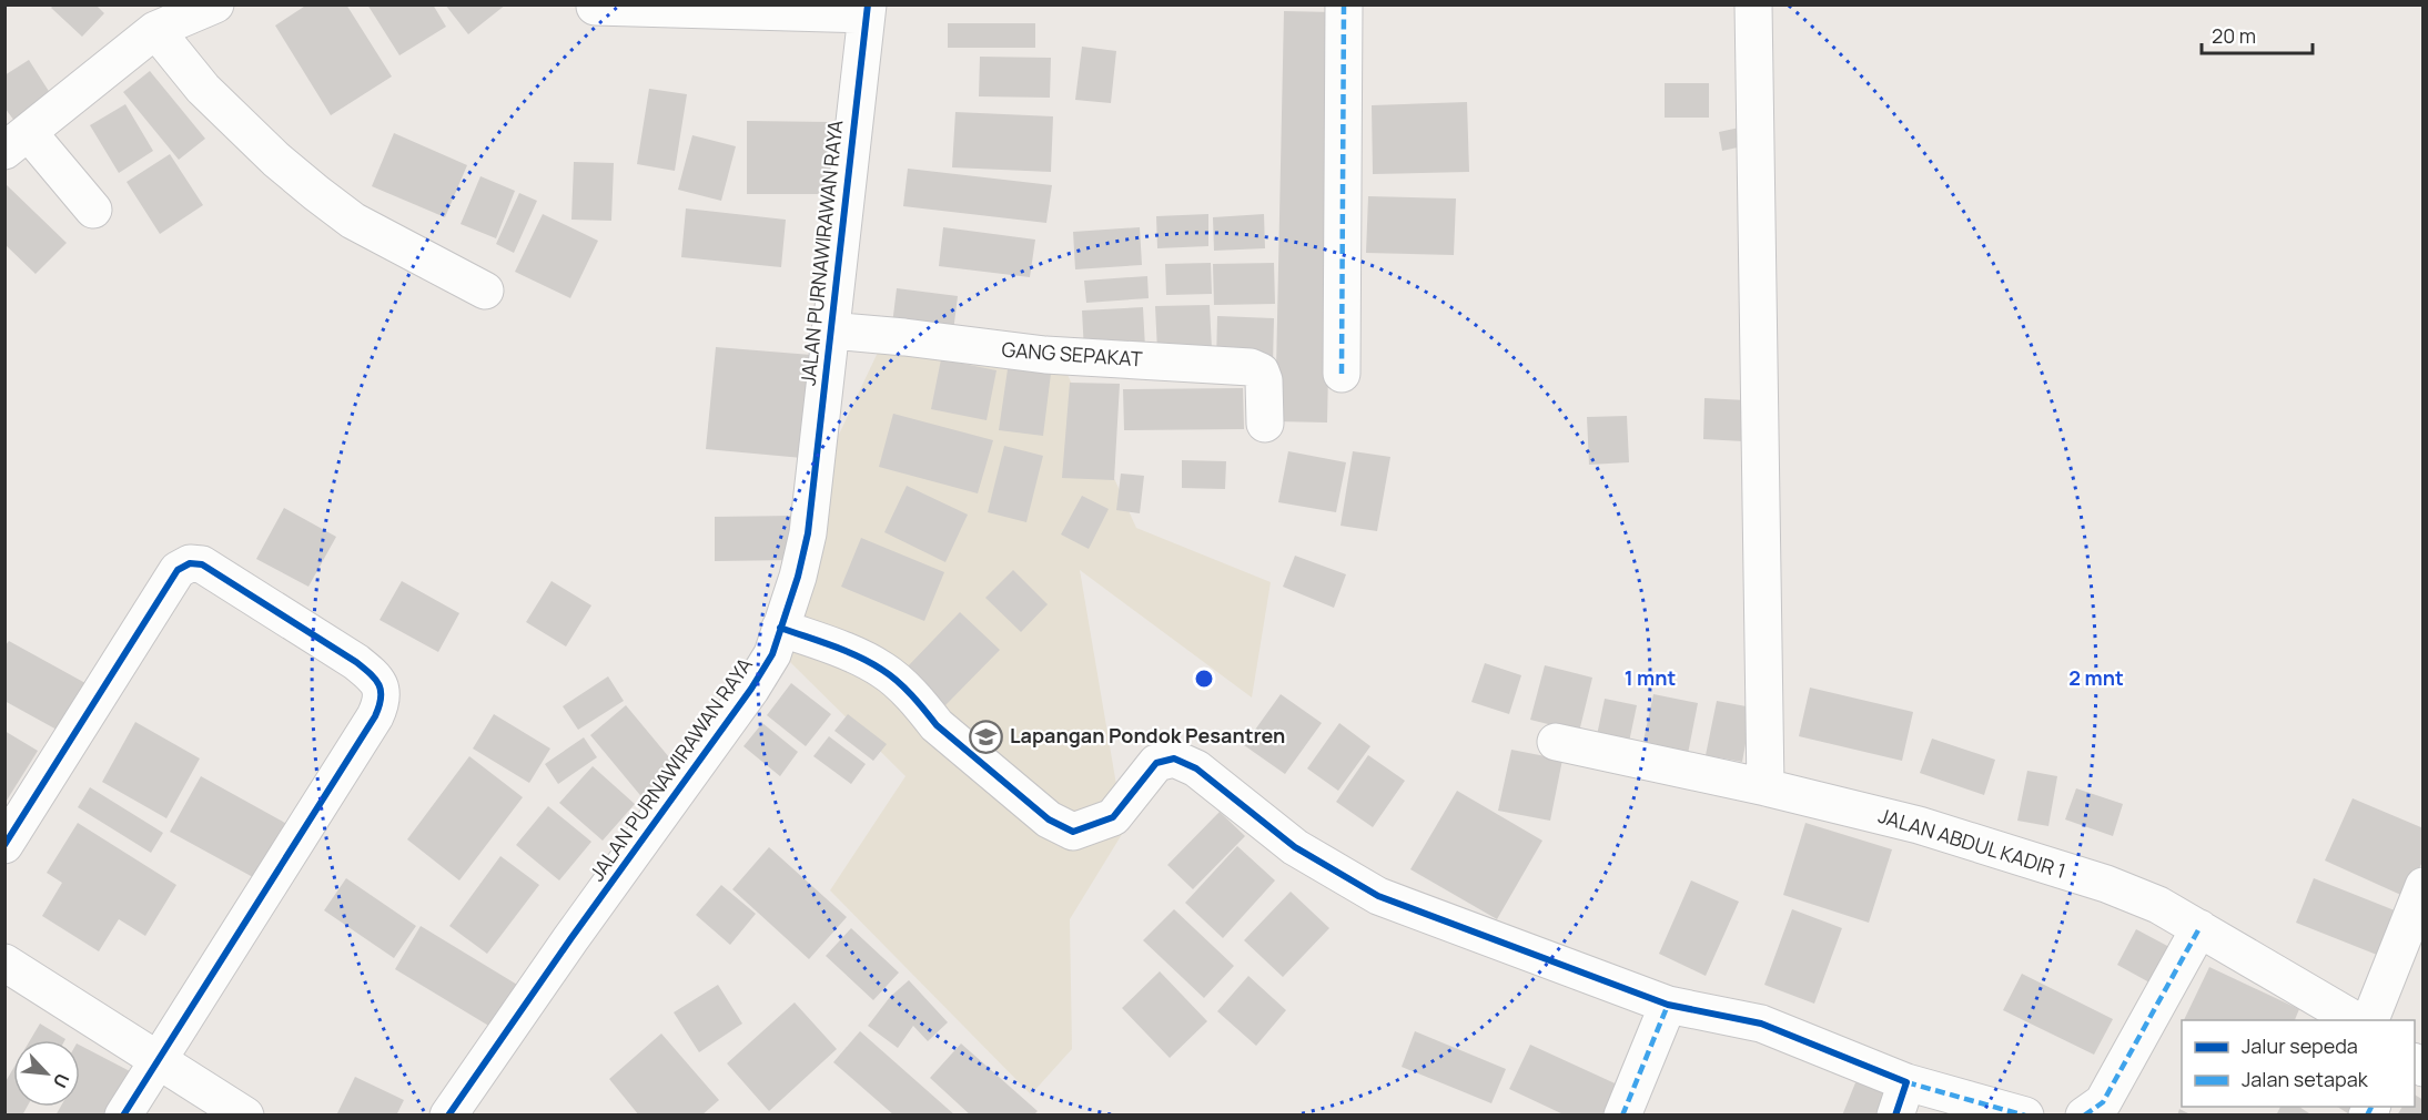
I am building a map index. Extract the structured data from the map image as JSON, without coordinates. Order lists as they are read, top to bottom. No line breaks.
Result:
{"streets":{"street":["JALAN PURNAWIRAWAN RAYA","GANG SEPAKAT","JALAN ABDUL KADIR 1"]},"crossings":[["JALAN PURNAWIRAWAN RAYA","GANG SEPAKAT"]],"places":{"school or university":["Lapangan Pondok Pesantren"]},"legend":["Jalur sepeda","Jalan setapak"],"scale_bar":"20 m","north":"bottom right","rings":["1 mnt","2 mnt"]}
